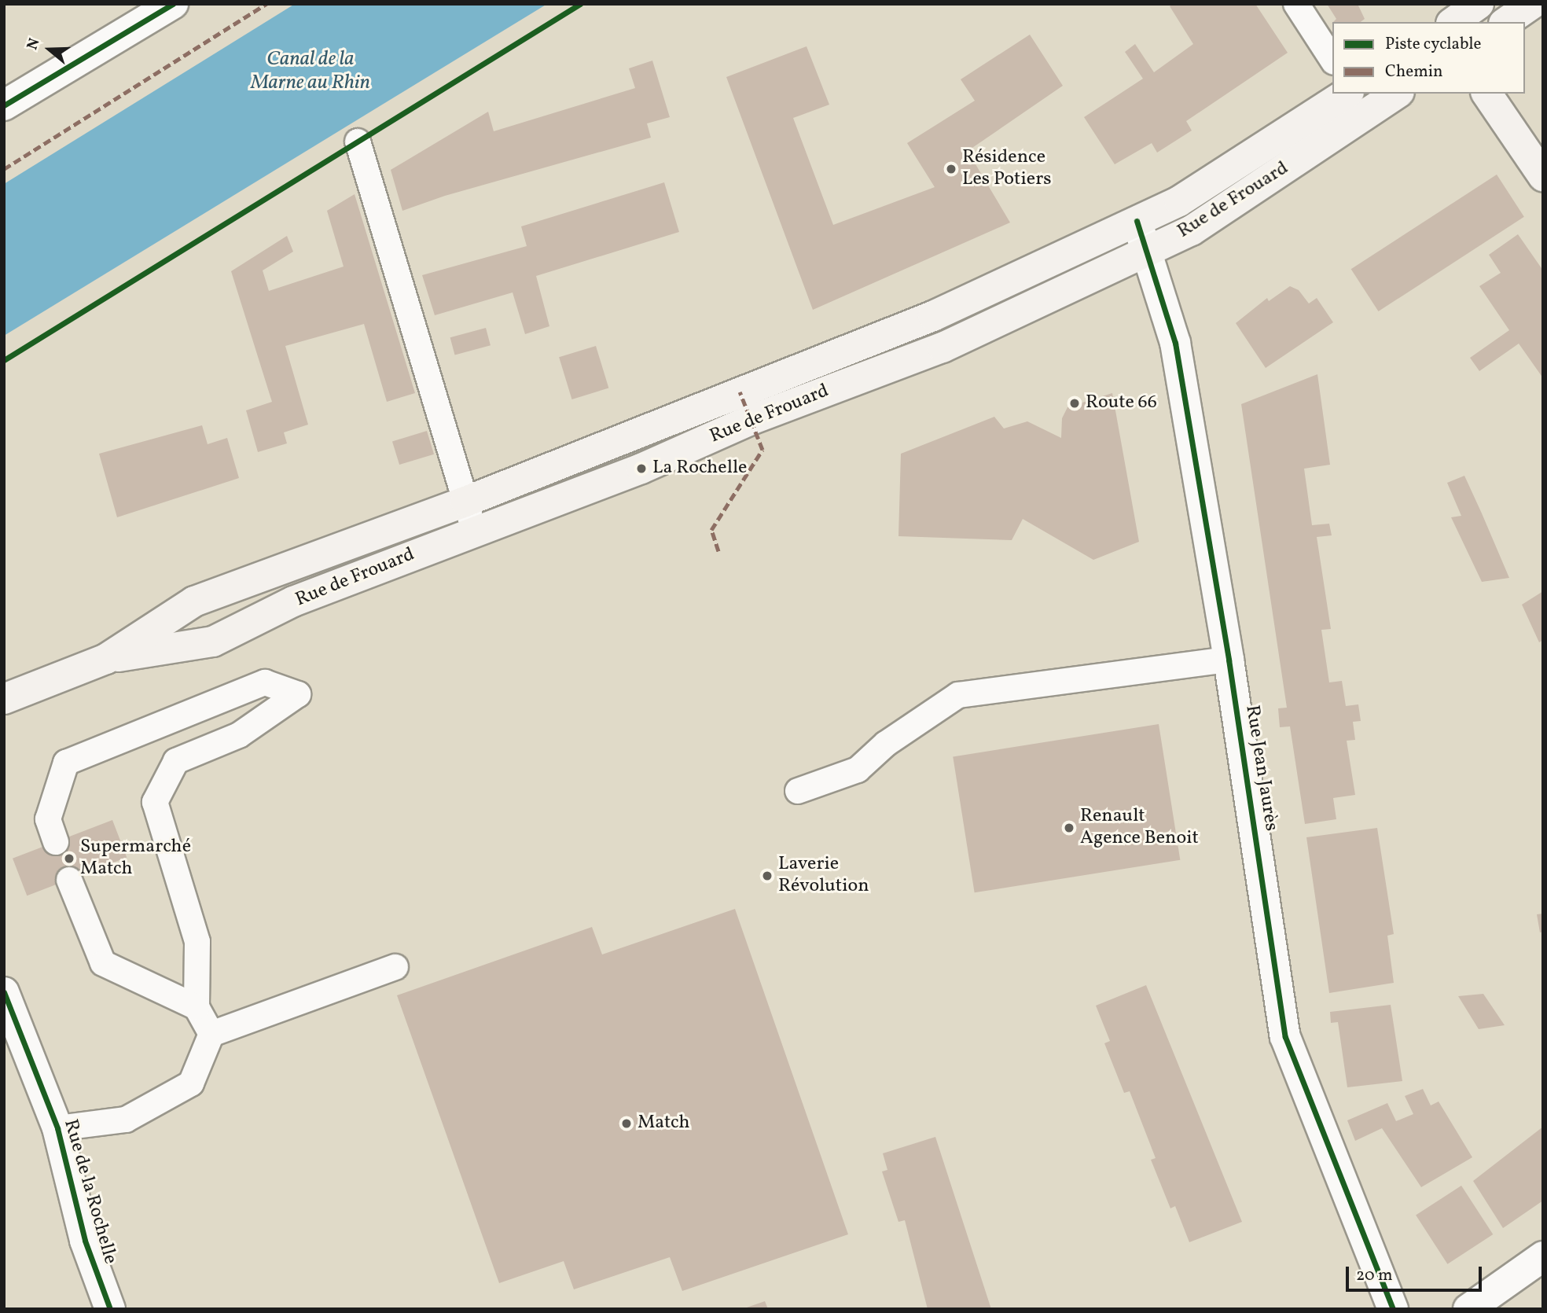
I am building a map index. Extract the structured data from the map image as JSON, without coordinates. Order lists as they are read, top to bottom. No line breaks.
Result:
{"streets":{"main road":["Rue de Frouard"],"street":["Rue Jean Jaurès","Rue de la Rochelle"]},"crossings":[["Rue de Frouard","Rue Jean Jaurès"]],"water":["Canal de la Marne au Rhin"],"places":["Résidence Les Potiers","Route 66","La Rochelle","Renault Agence Benoit","Supermarché Match","Laverie Révolution","Match"],"legend":["Piste cyclable","Chemin"],"scale_bar":"20 m","north":"left"}
